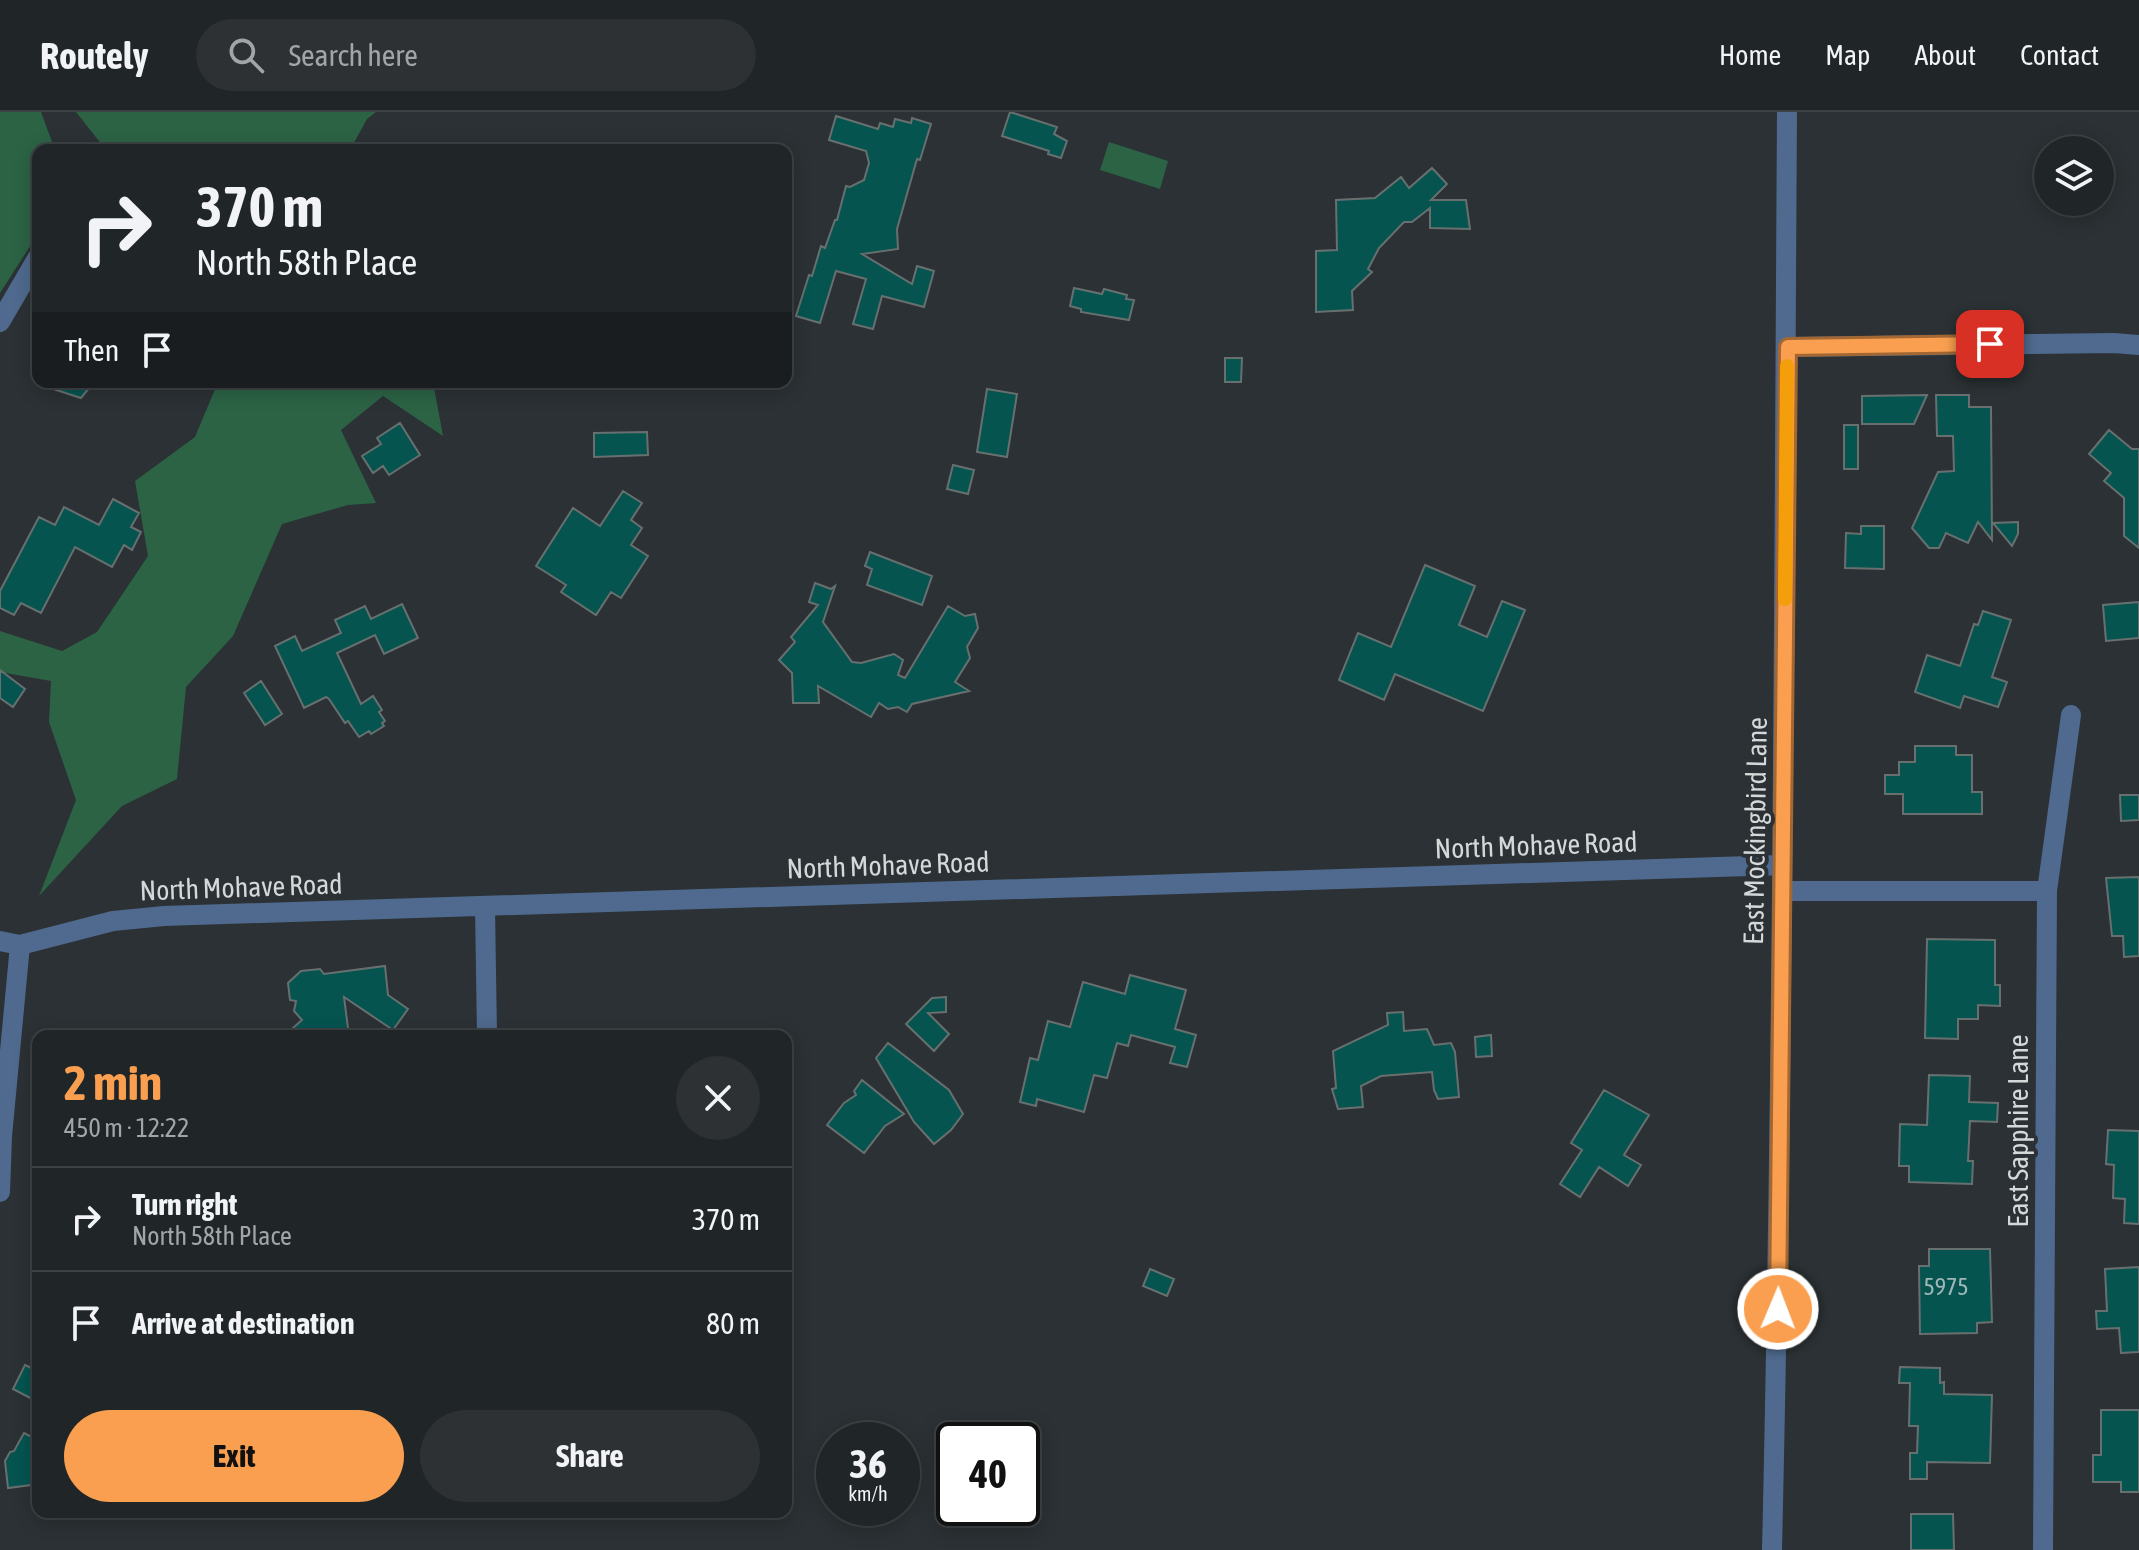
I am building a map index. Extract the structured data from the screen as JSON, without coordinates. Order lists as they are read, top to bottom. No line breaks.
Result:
{"streets":{"street":["East Mockingbird Lane","North Mohave Road","East Sapphire Lane"]},"crossings":[["East Mockingbird Lane","North Mohave Road"]],"house_numbers":["5975"],"page":{"header":"Routely","search":"Search here","nav":["Home","Map","About","Contact"],"turn":["370 m","North 58th Place"],"then":"Then","heading":["2 min","450 m · 12:22"],"list":[{"name":"Turn right","note":"North 58th Place","value":"370 m"},{"name":"Arrive at destination","value":"80 m"}],"buttons":["Exit","Share"],"speed":"36 km/h","limit":"40"}}
